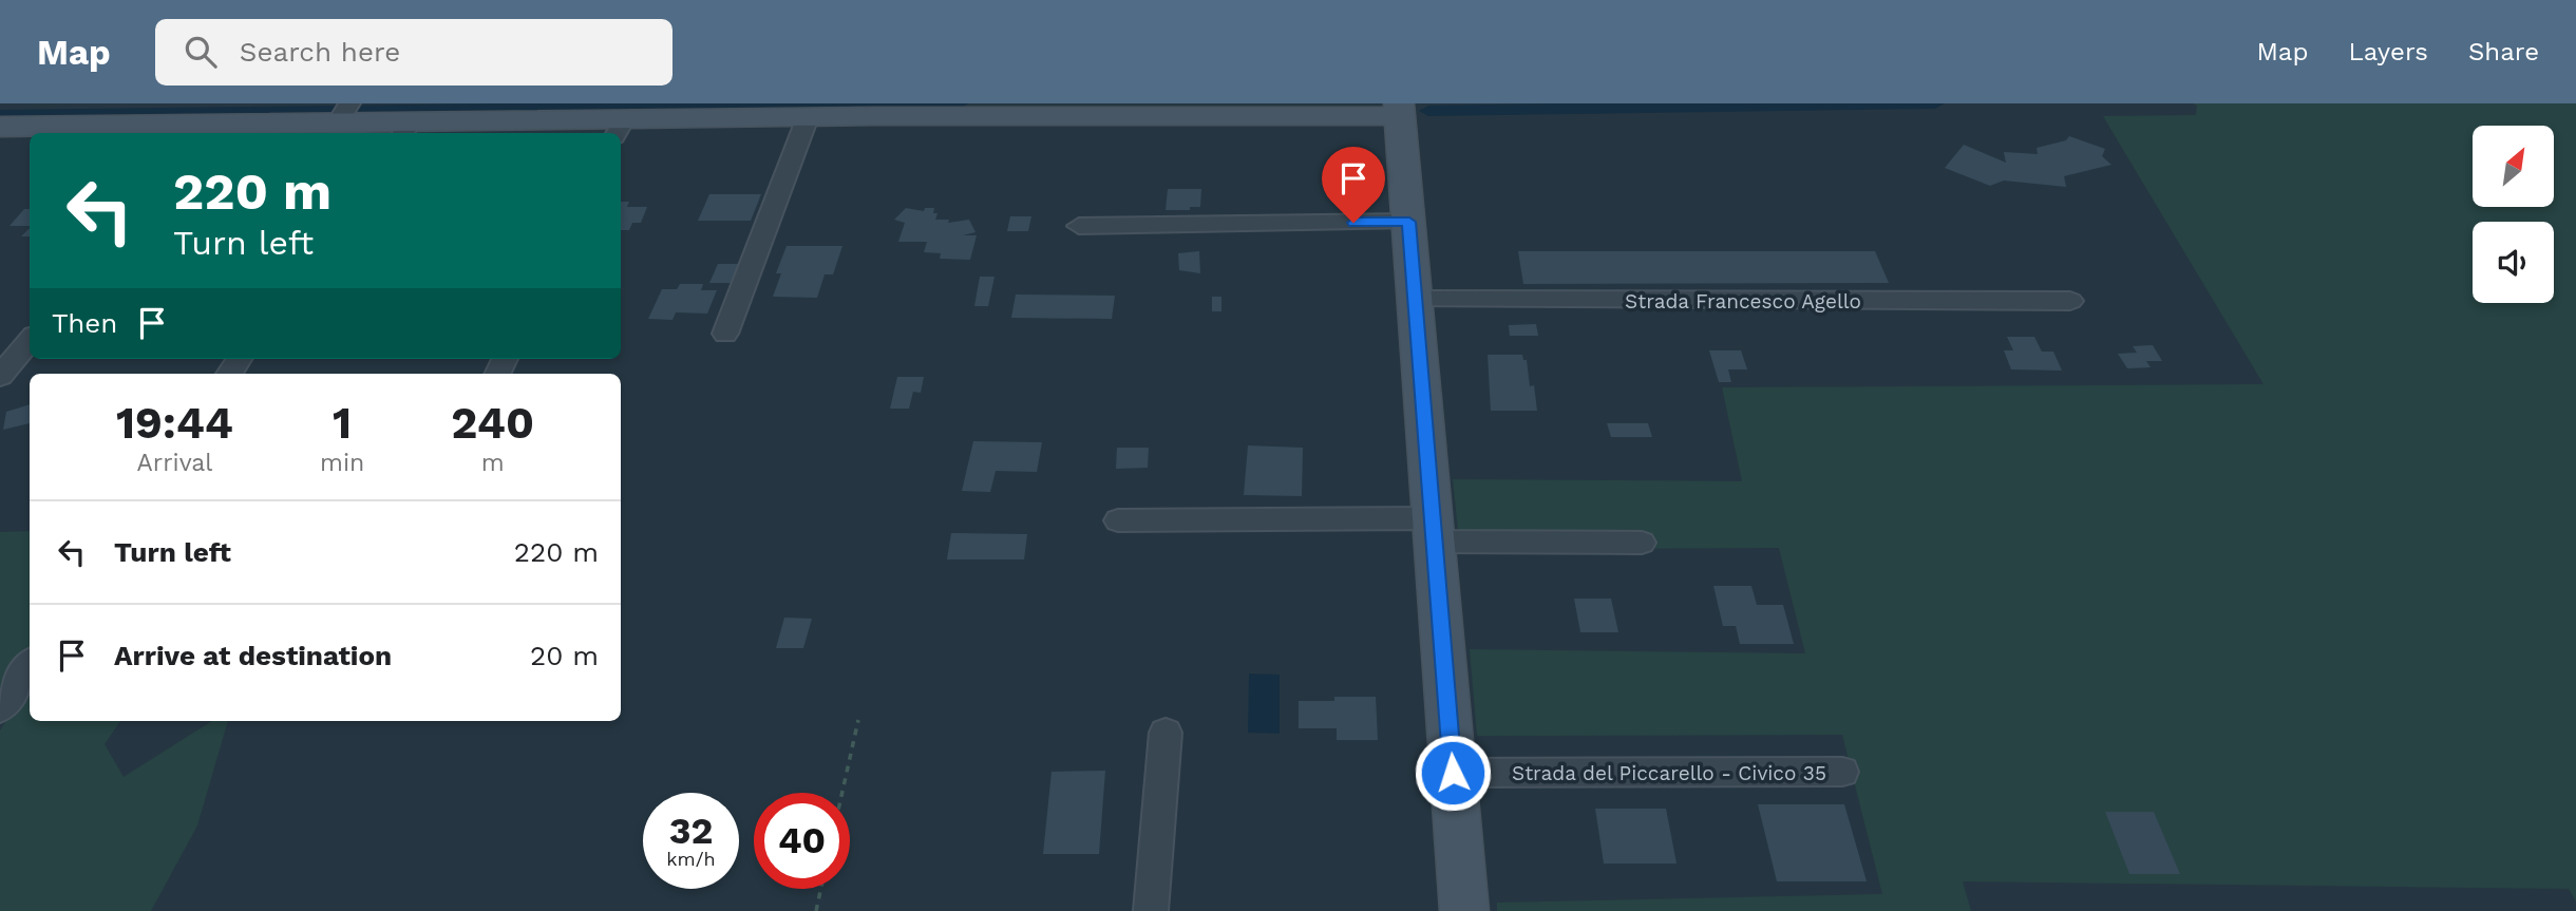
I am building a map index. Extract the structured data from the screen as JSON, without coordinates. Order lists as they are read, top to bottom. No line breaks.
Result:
{"streets":{"street":["Strada Francesco Agello","Strada del Piccarello - Civico 35"]},"north":"top right","page":{"header":"Map","search":"Search here","nav":["Map","Layers","Share"],"turn":["220 m","Turn left"],"then":"Then","eta":["19:44","Arrival","1","min","240","m"],"list":[{"name":"Turn left","value":"220 m"},{"name":"Arrive at destination","value":"20 m"}],"speed":"32 km/h","limit":"40"}}
